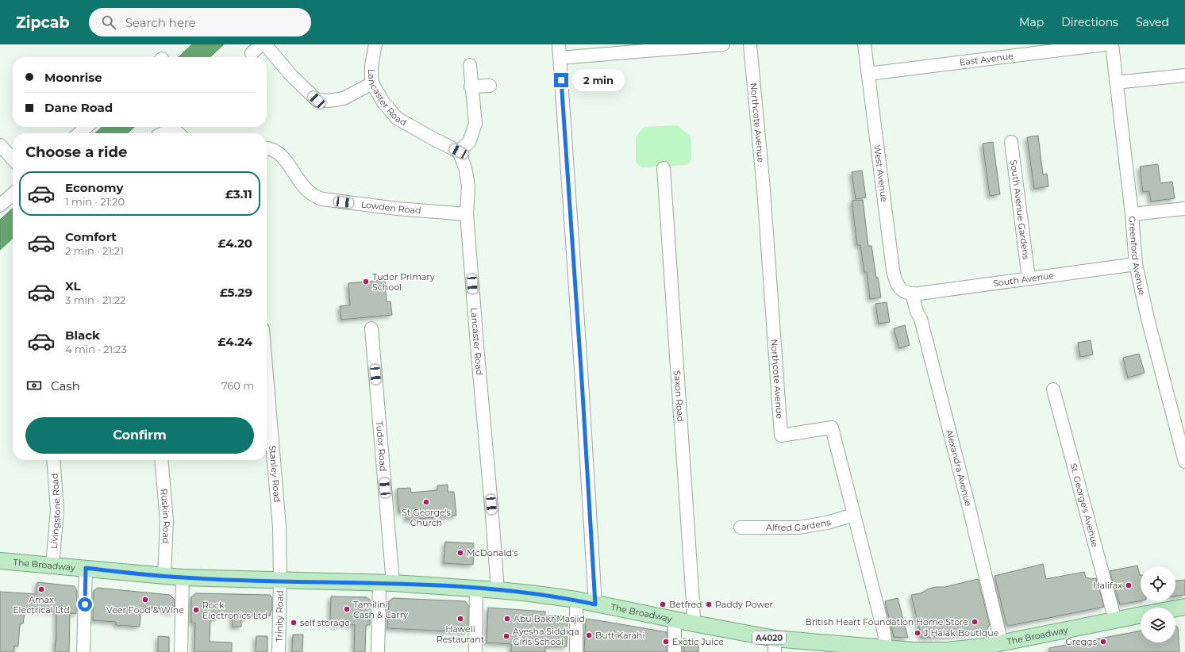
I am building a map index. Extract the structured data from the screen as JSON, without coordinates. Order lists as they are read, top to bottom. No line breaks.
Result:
{"streets":{"main road":["The Broadway","A4020"],"street":["East Avenue","Lancaster Road","Northcote Avenue","West Avenue","Lowden Road","South Avenue Gardens","Greenford Avenue","South Avenue","Saxon Road","Tudor Road","Alexandra Avenue","Stanley Road","St. George's Avenue","Livingstone Road","Ruskin Road","Alfred Gardens","Trinity Road"]},"crossings":[["East Avenue","West Avenue"],["Lancaster Road","Lowden Road"],["Lancaster Road","The Broadway"],["Northcote Avenue","Alfred Gardens"],["Northcote Avenue","The Broadway"],["West Avenue","South Avenue"],["West Avenue","Alexandra Avenue"],["South Avenue Gardens","South Avenue"],["Greenford Avenue","South Avenue"],["South Avenue","Alexandra Avenue"],["Saxon Road","The Broadway"],["Tudor Road","The Broadway"],["Alexandra Avenue","The Broadway"],["Stanley Road","The Broadway"],["Stanley Road","Trinity Road"],["St. George's Avenue","The Broadway"],["Livingstone Road","The Broadway"],["Ruskin Road","The Broadway"],["The Broadway","Trinity Road"]],"places":["Tudor Primary School","St George's Church","McDonald's","Halifax","Amax Electrical Ltd","Veer Food & Wine","Betfred","Paddy Power","Tamilini Cash & Carry","Rock Electronics Ltd","Haweli Restaurant","Abu Bakr Masjid","British Heart Foundation Home Store","self storage","J Halak Boutique","Butt Karahi","Ayesha Siddiqa Girls School","Exotic Juice","Greggs"],"page":{"header":"Zipcab","search":"Search here","nav":["Map","Directions","Saved"],"banner":["Moonrise","Dane Road"],"bubble":"2 min","heading":"Choose a ride","list":[{"name":"Economy","note":"1 min · 21:20","value":"£3.11"},{"name":"Comfort","note":"2 min · 21:21","value":"£4.20"},{"name":"XL","note":"3 min · 21:22","value":"£5.29"},{"name":"Black","note":"4 min · 21:23","value":"£4.24"}],"pay":["Cash","760 m"],"buttons":"Confirm"}}
